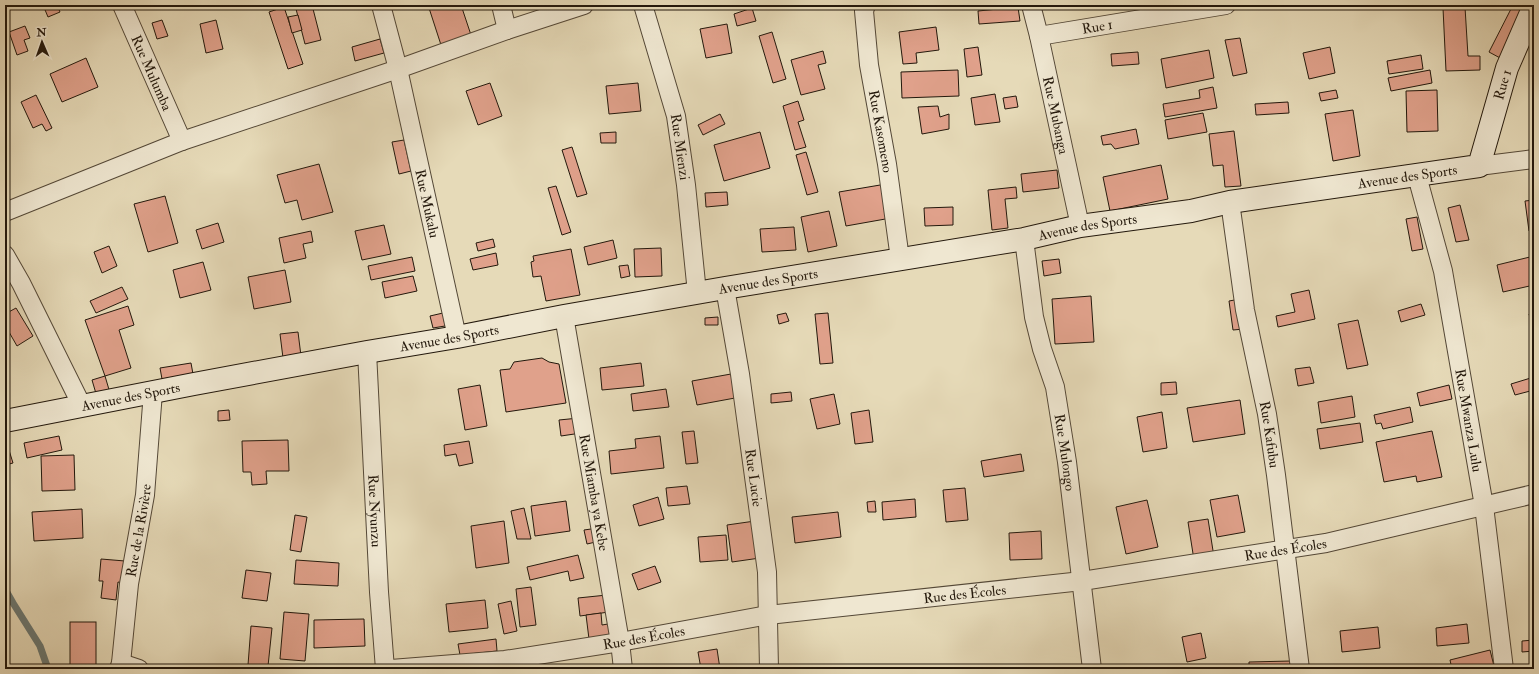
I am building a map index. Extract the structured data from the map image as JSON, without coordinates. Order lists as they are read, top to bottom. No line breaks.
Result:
{"streets":{"street":["Rue 1","Rue Mulumba","Rue Mubanga","Rue Kasomeno","Rue Mienzi","Avenue des Sports","Rue Mukalu","Rue Mwanza Lulu","Rue Kafubu","Rue Mulongo","Rue Lucie","Rue Miamba ya Kebe","Rue Nyunzu","Rue de la Rivière","Rue des Écoles"]},"crossings":[["Rue 1","Rue Mubanga"],["Rue 1","Avenue des Sports"],["Rue Mubanga","Avenue des Sports"],["Rue Kasomeno","Avenue des Sports"],["Rue Mienzi","Avenue des Sports"],["Avenue des Sports","Rue Mukalu"],["Avenue des Sports","Rue Mwanza Lulu"],["Avenue des Sports","Rue Kafubu"],["Avenue des Sports","Rue Mulongo"],["Avenue des Sports","Rue Lucie"],["Avenue des Sports","Rue Miamba ya Kebe"],["Avenue des Sports","Rue Nyunzu"],["Avenue des Sports","Rue de la Rivière"],["Rue Mwanza Lulu","Rue des Écoles"],["Rue Kafubu","Rue des Écoles"],["Rue Mulongo","Rue des Écoles"],["Rue Lucie","Rue des Écoles"],["Rue Miamba ya Kebe","Rue des Écoles"]],"north":"top"}
